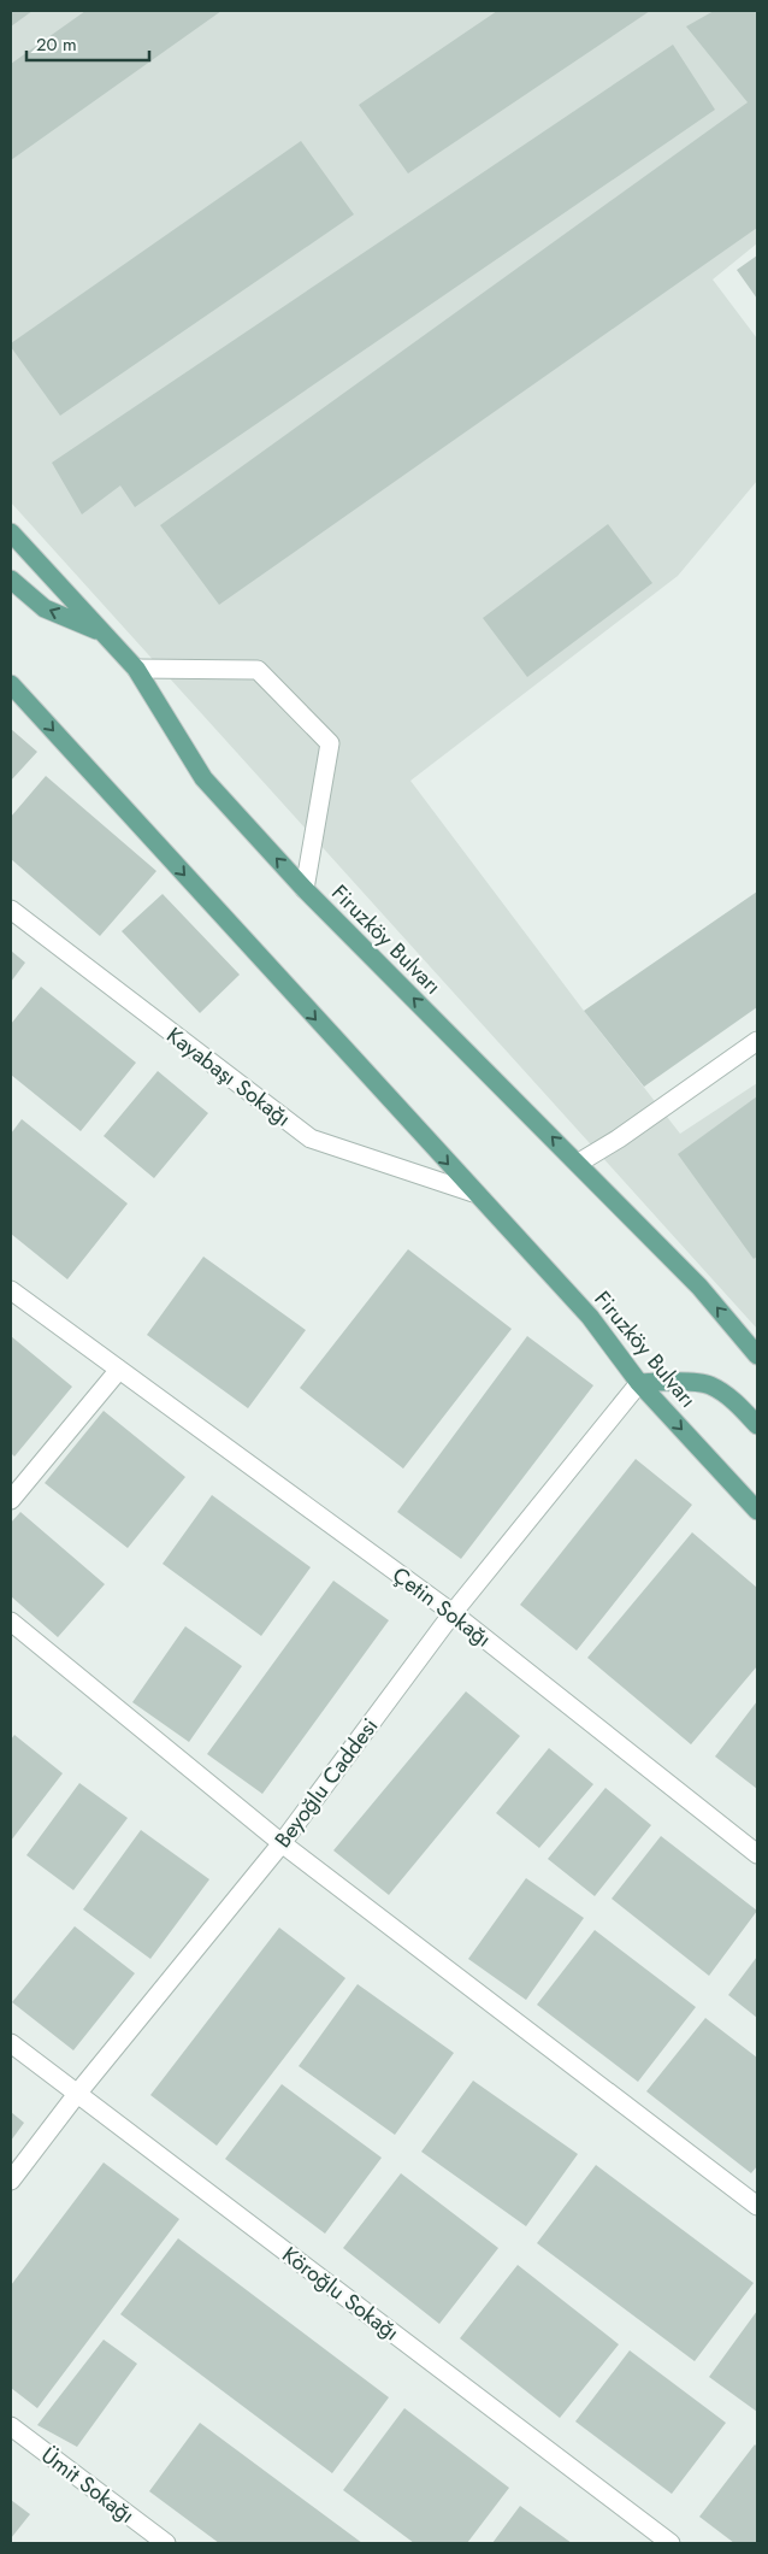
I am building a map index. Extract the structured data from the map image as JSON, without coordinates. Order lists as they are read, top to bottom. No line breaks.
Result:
{"streets":{"main road":["Firuzköy Bulvarı"],"street":["Kayabaşı Sokağı","Çetin Sokağı","Beyoğlu Caddesi","Köroğlu Sokağı","Ümit Sokağı"]},"crossings":[["Firuzköy Bulvarı","Kayabaşı Sokağı"],["Firuzköy Bulvarı","Beyoğlu Caddesi"],["Çetin Sokağı","Beyoğlu Caddesi"],["Beyoğlu Caddesi","Köroğlu Sokağı"]],"scale_bar":"20 m"}
